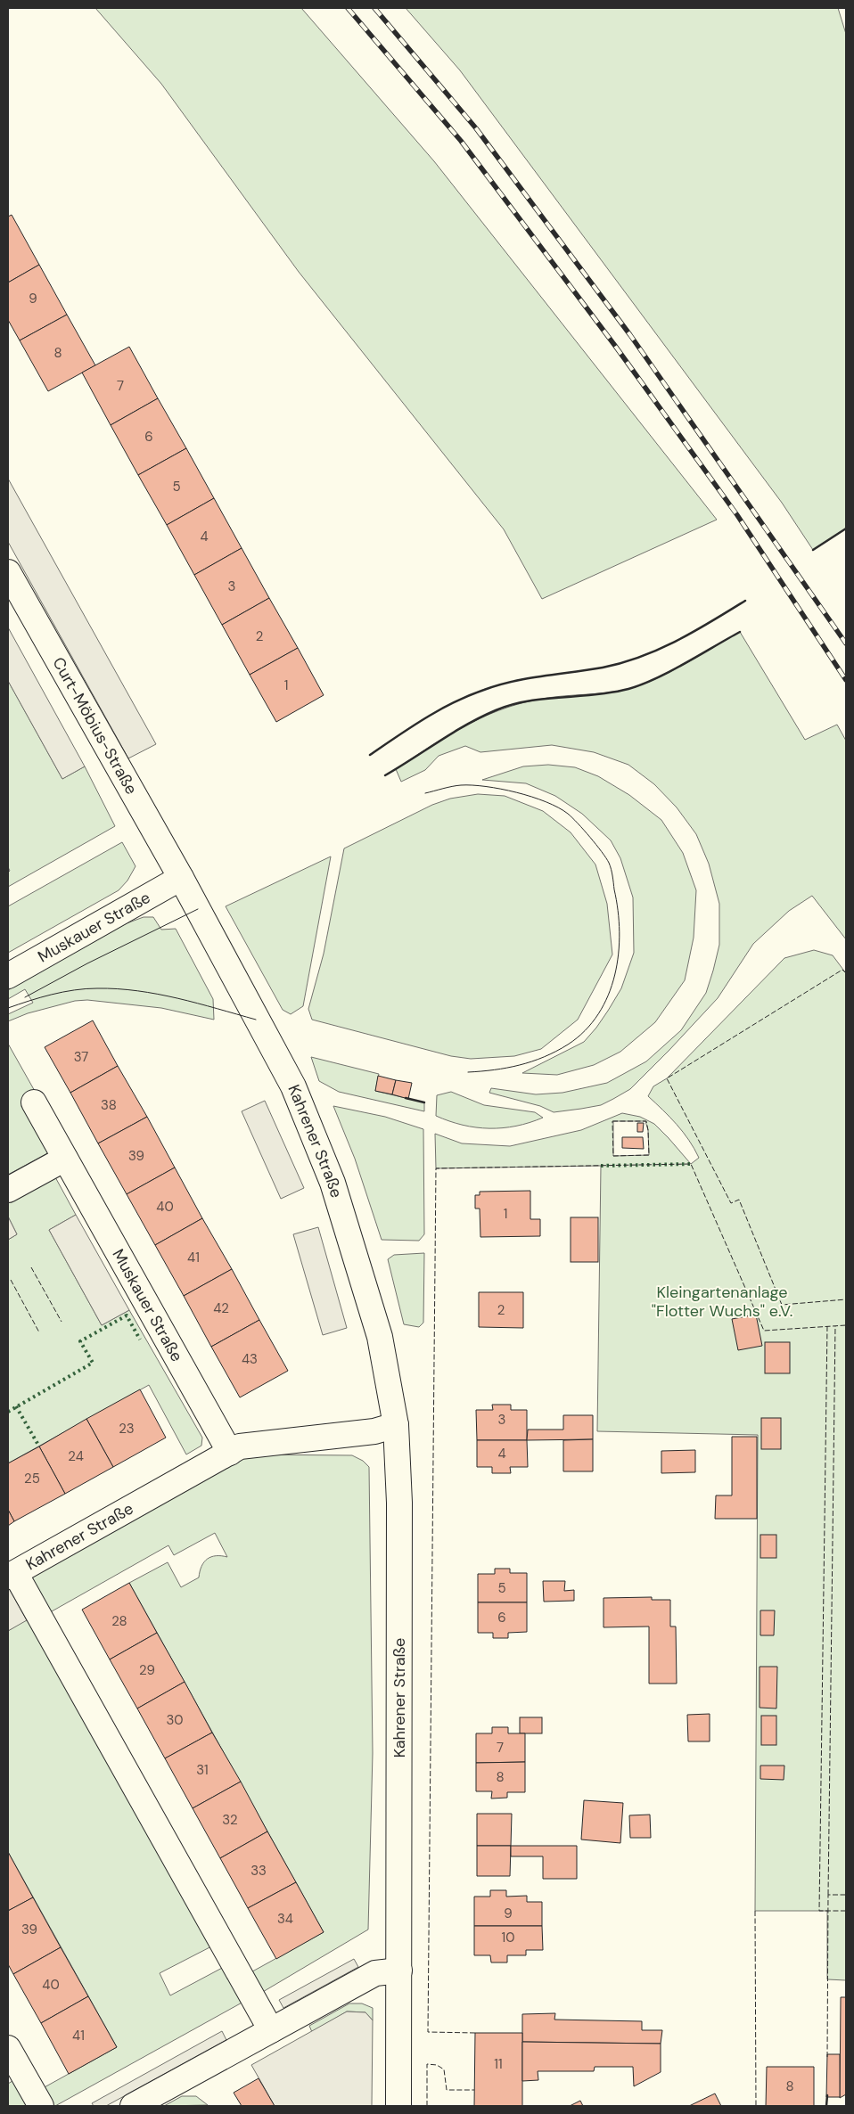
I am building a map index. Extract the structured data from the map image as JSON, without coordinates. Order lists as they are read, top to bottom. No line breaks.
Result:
{"streets":{"street":["Curt-Möbius-Straße","Muskauer Straße","Kahrener Straße"]},"crossings":[["Curt-Möbius-Straße","Muskauer Straße"],["Curt-Möbius-Straße","Kahrener Straße"],["Muskauer Straße","Kahrener Straße"]],"parks":["Kleingartenanlage \"Flotter Wuchs\" e.V."],"house_numbers":["9","8","7","6","5","4","3","2","1","37","38","39","40","1","41","42","2","43","3","23","4","24","25","5","6","28","29","30","7","31","8","32","33","9","34","39","10","40","41","11","8"]}
